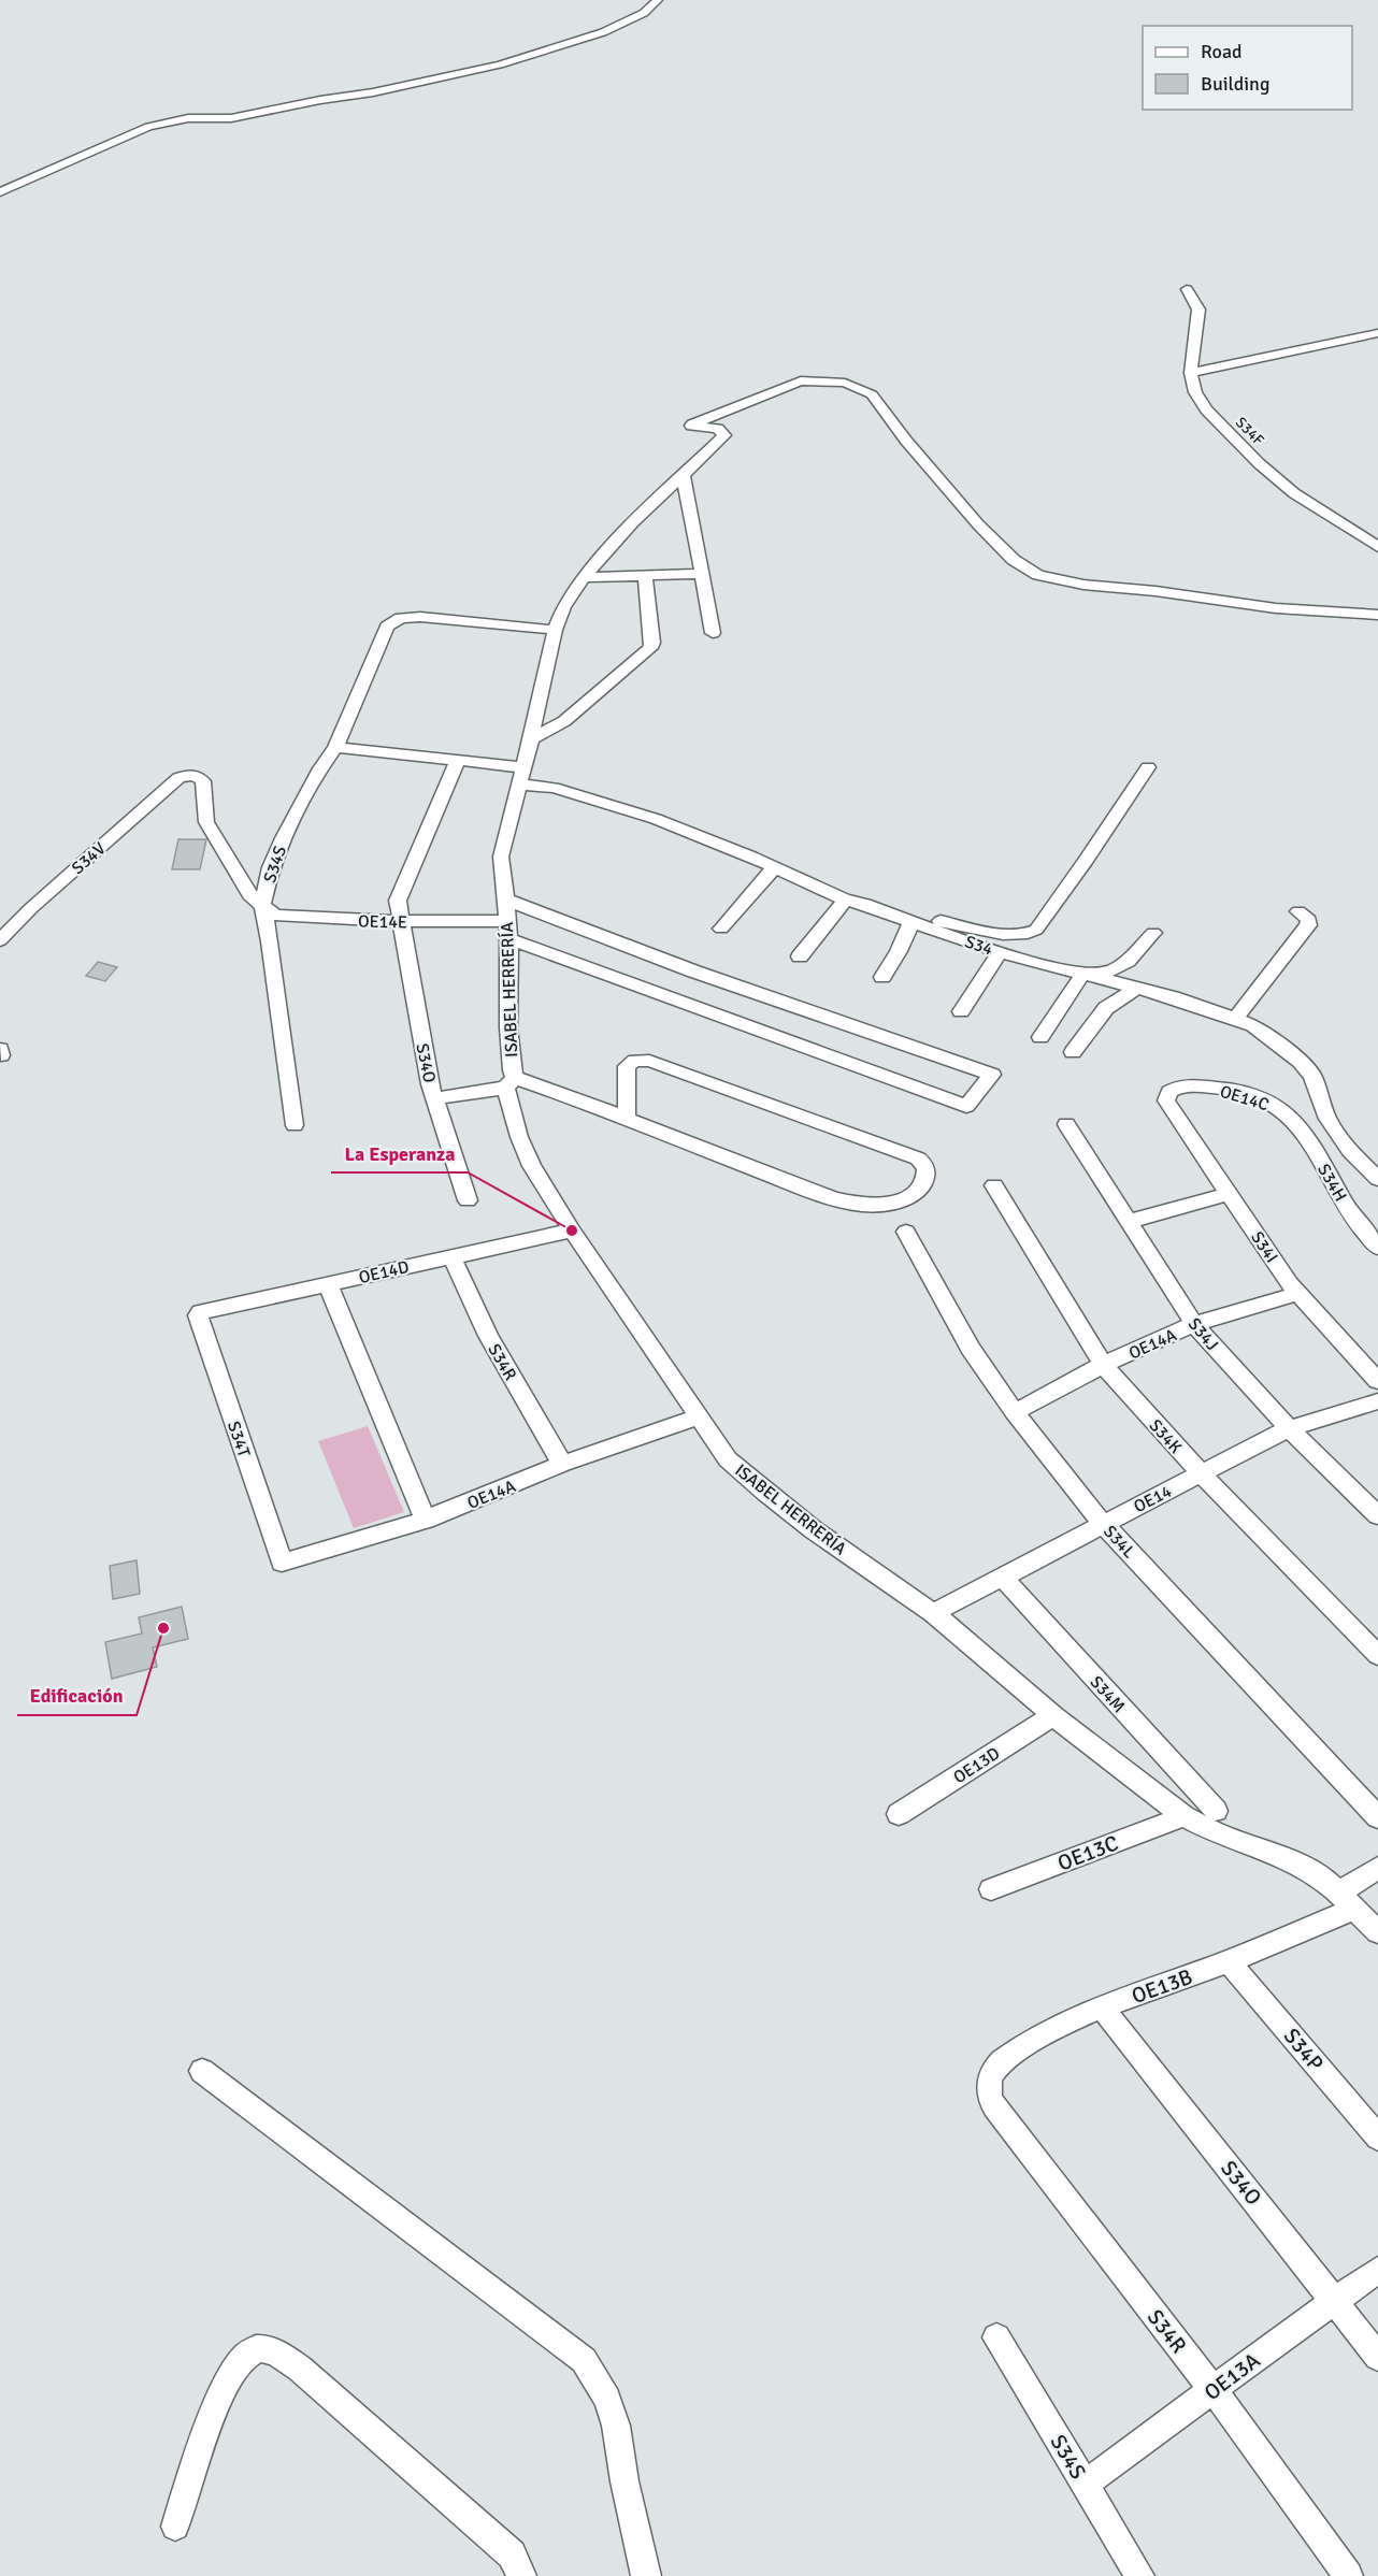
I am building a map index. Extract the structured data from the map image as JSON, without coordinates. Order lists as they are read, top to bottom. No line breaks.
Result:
{"streets":{"street":["S34F","S34V","S34S","OE14E","S34","ISABEL HERRERÍA","S34O","OE14C","S34H","S34I","OE14D","S34J","OE14A","S34R","S34K","S34T","OE14","S34L","S34M","OE13D","OE13C","OE13B","S34P","OE13A"]},"crossings":[["S34V","S34S"],["S34V","OE14E"],["S34S","OE14E"],["S34S","S34"],["S34S","ISABEL HERRERÍA"],["S34S","OE13A"],["OE14E","ISABEL HERRERÍA"],["OE14E","S34O"],["S34","ISABEL HERRERÍA"],["S34","S34O"],["ISABEL HERRERÍA","OE14D"],["ISABEL HERRERÍA","OE14A"],["ISABEL HERRERÍA","OE14"],["ISABEL HERRERÍA","OE13D"],["ISABEL HERRERÍA","OE13C"],["ISABEL HERRERÍA","OE13B"],["S34O","OE13B"],["S34O","OE13A"],["OE14C","S34H"],["OE14C","S34I"],["S34I","OE14A"],["OE14D","S34R"],["OE14D","S34T"],["S34J","OE14A"],["S34J","OE14"],["OE14A","S34R"],["OE14A","S34K"],["OE14A","S34T"],["OE14A","S34L"],["S34R","OE13B"],["S34R","OE13A"],["S34K","OE14"],["OE14","S34L"],["OE14","S34M"],["OE13B","S34P"]],"places":["La Esperanza","Edificación"],"legend":["Road","Building"]}
